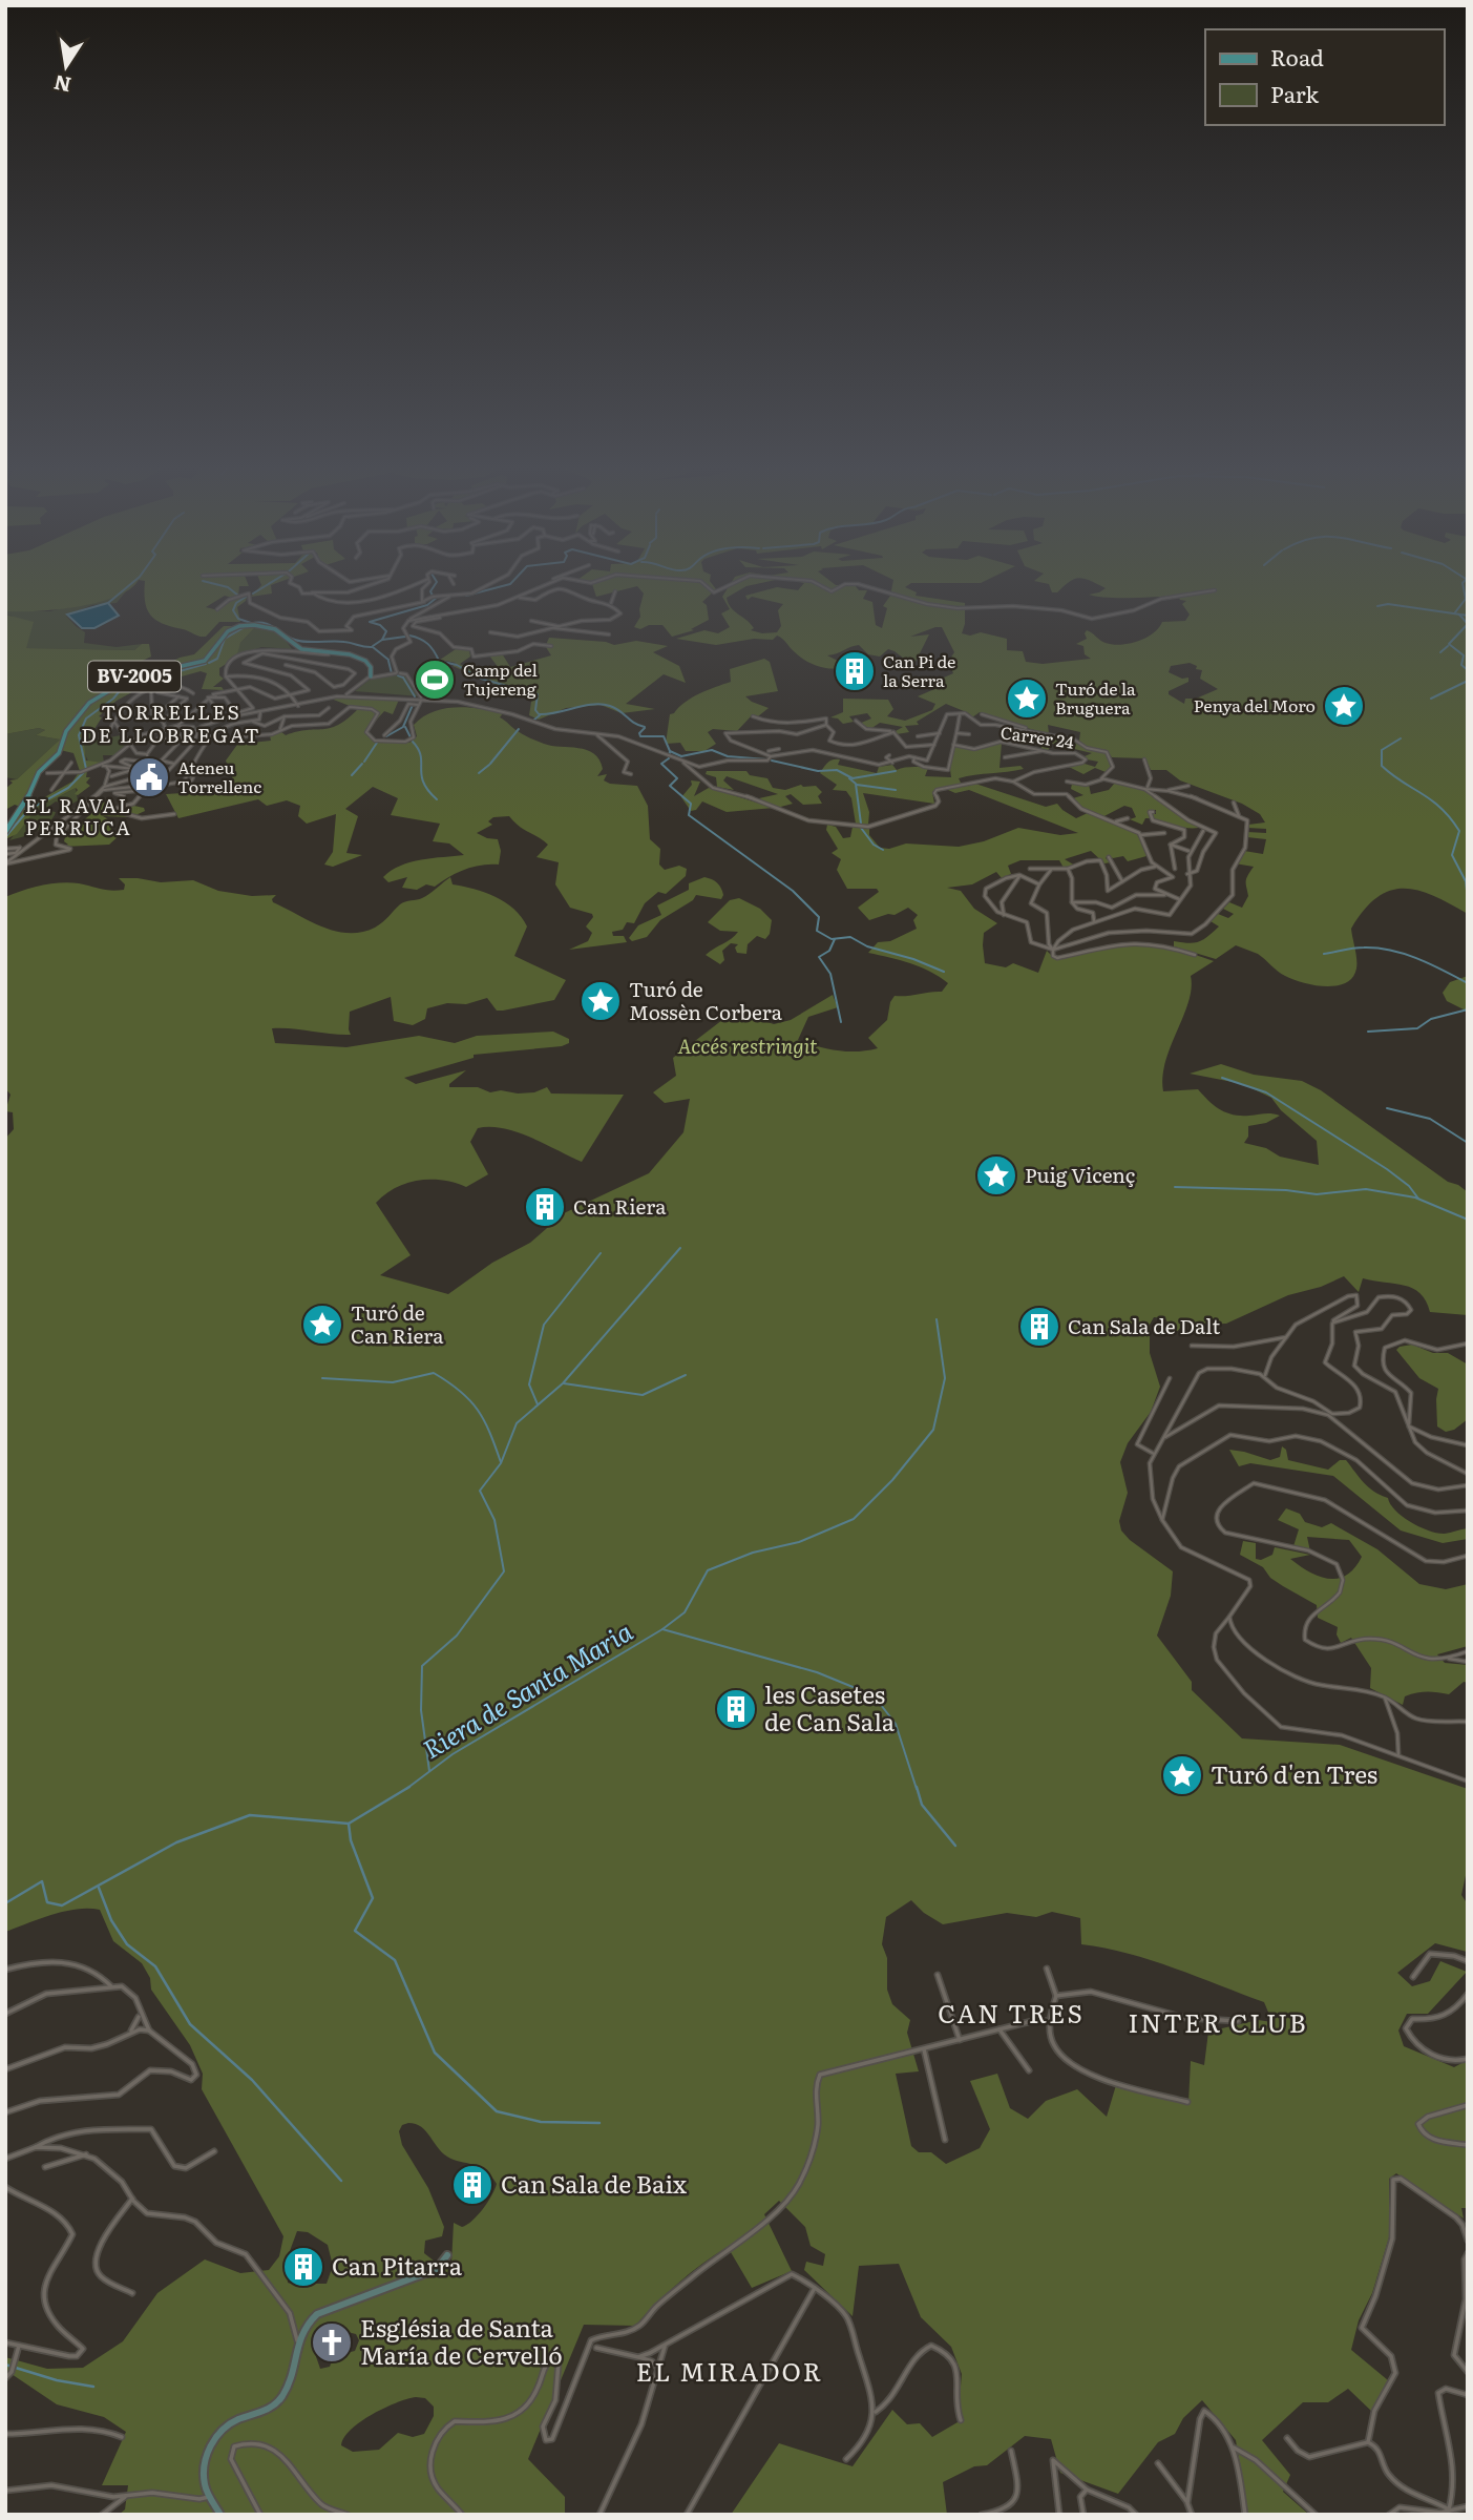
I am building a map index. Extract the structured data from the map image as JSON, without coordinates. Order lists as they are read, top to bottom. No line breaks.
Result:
{"streets":{"main road":["BV-2005"],"street":["Carrer 24"]},"districts":["TORRELLES DE LLOBREGAT","EL RAVAL PERRUCA","CAN TRES","INTER CLUB","EL MIRADOR"],"water":["Riera de Santa Maria"],"parks":["Accés restringit"],"places":{"building":["Can Pi de la Serra","Can Riera","Can Sala de Dalt","les Casetes de Can Sala","Can Sala de Baix","Can Pitarra"],"sports":["Camp del Tujereng"],"place":["Turó de la Bruguera","Penya del Moro","Turó de Mossèn Corbera","Puig Vicenç","Turó de Can Riera","Turó d'en Tres"],"public building":["Ateneu Torrellenc"],"church":["Església de Santa María de Cervelló"]},"legend":["Road","Park"],"north":"bottom"}
